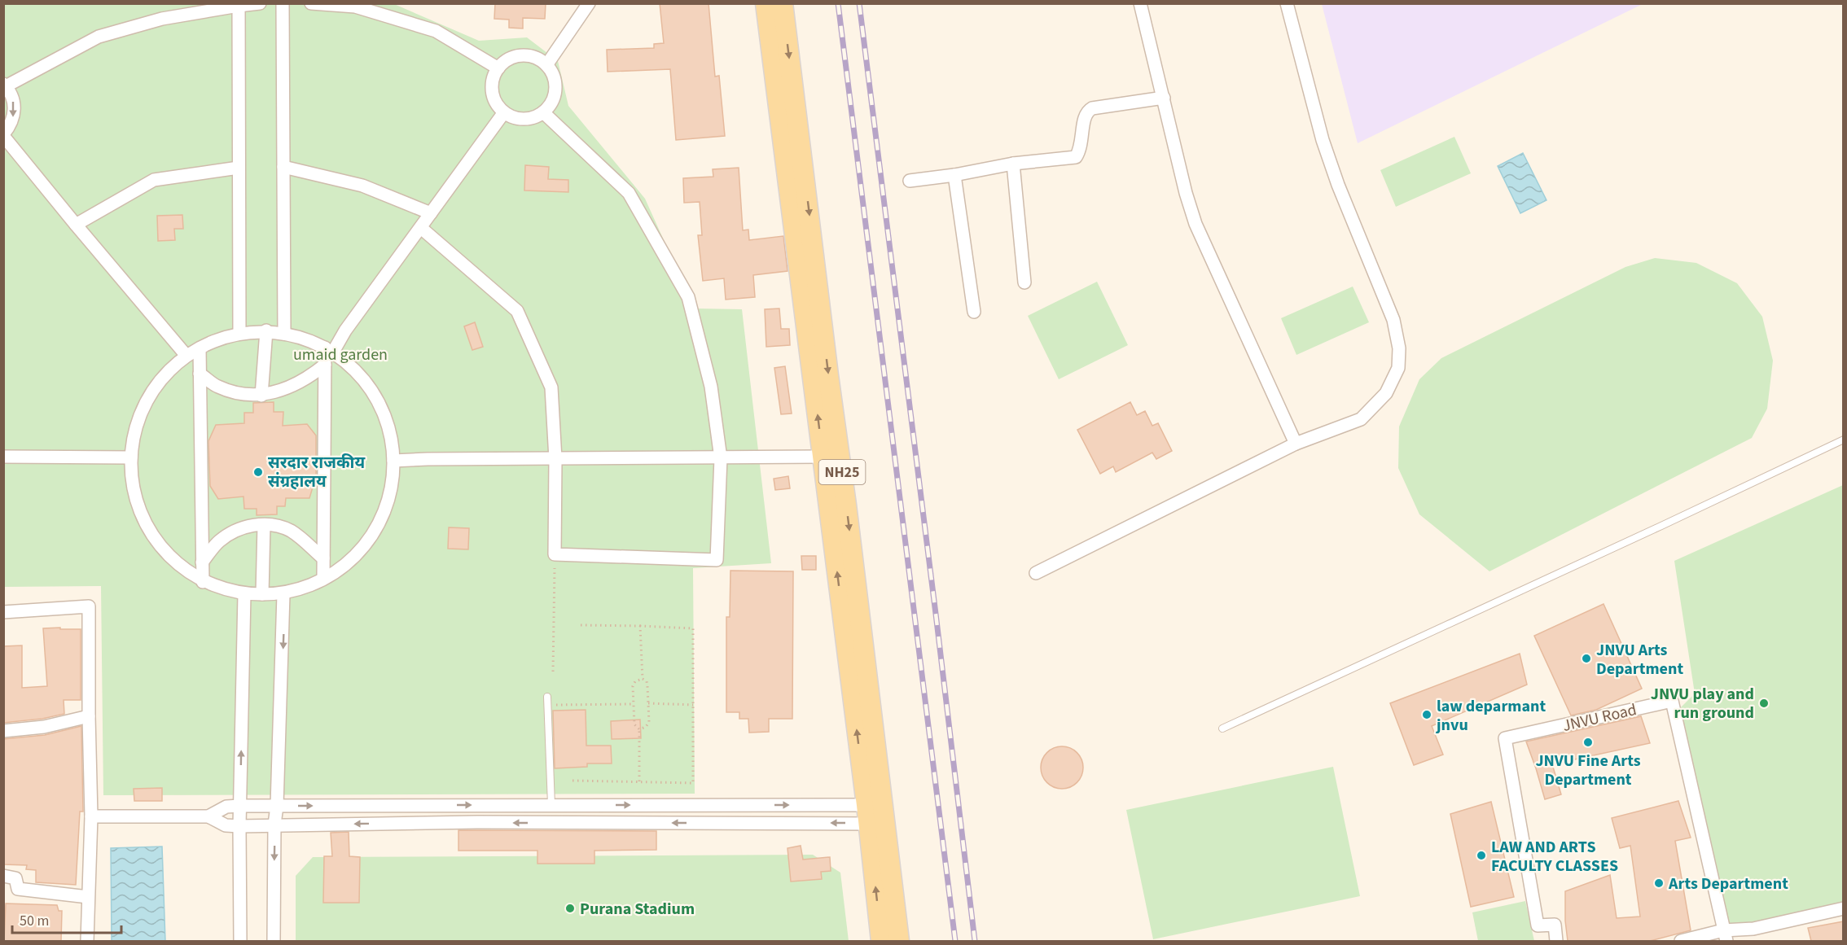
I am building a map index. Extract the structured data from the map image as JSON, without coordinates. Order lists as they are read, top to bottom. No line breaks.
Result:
{"streets":{"main road":["NH25"],"street":["JNVU Road"]},"parks":["umaid garden"],"places":["सरदार राजकीय संग्रहालय","JNVU Arts Department","JNVU play and run ground","law deparmant jnvu","JNVU Fine Arts Department","LAW AND ARTS FACULTY CLASSES","Arts Department","Purana Stadium"],"scale_bar":"50 m"}
